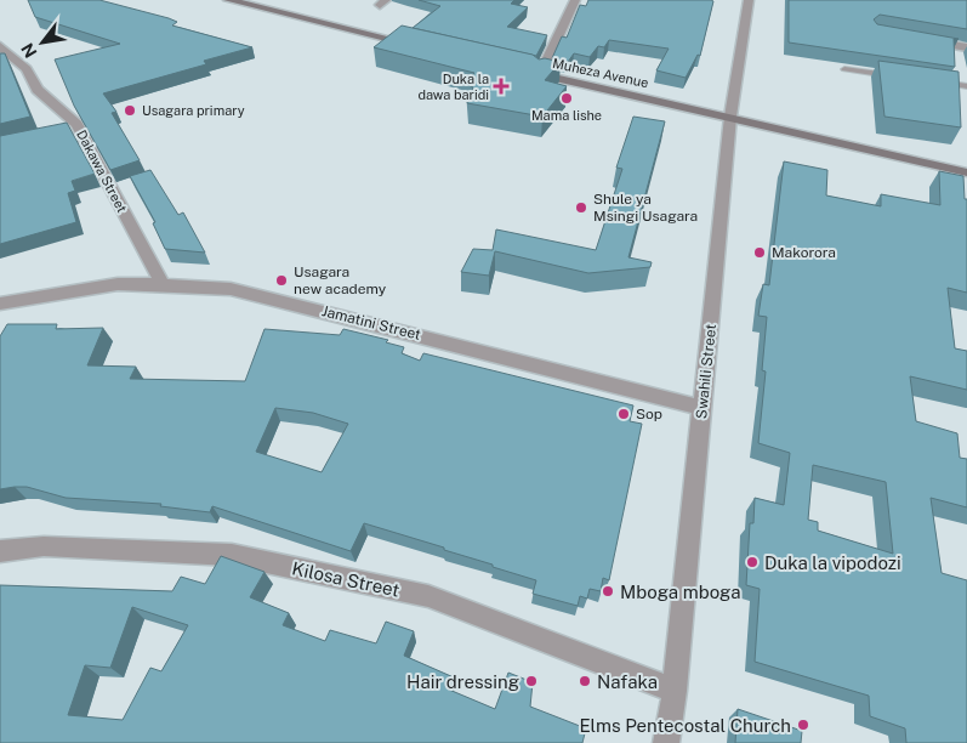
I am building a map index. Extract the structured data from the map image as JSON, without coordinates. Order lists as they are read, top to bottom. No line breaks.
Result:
{"streets":{"street":["Muheza Avenue","Dakawa Street","Jamatini Street","Swahili Street","Kilosa Street"]},"crossings":[["Muheza Avenue","Swahili Street"],["Dakawa Street","Jamatini Street"],["Jamatini Street","Swahili Street"],["Swahili Street","Kilosa Street"]],"places":{"health":["Duka la dawa baridi"],"other":["Mama lishe","Usagara primary","Shule ya Msingi Usagara","Makorora","Usagara new academy","Sop","Duka la vipodozi","Mboga mboga","Hair dressing","Nafaka","Elms Pentecostal Church"]},"north":"bottom left"}
